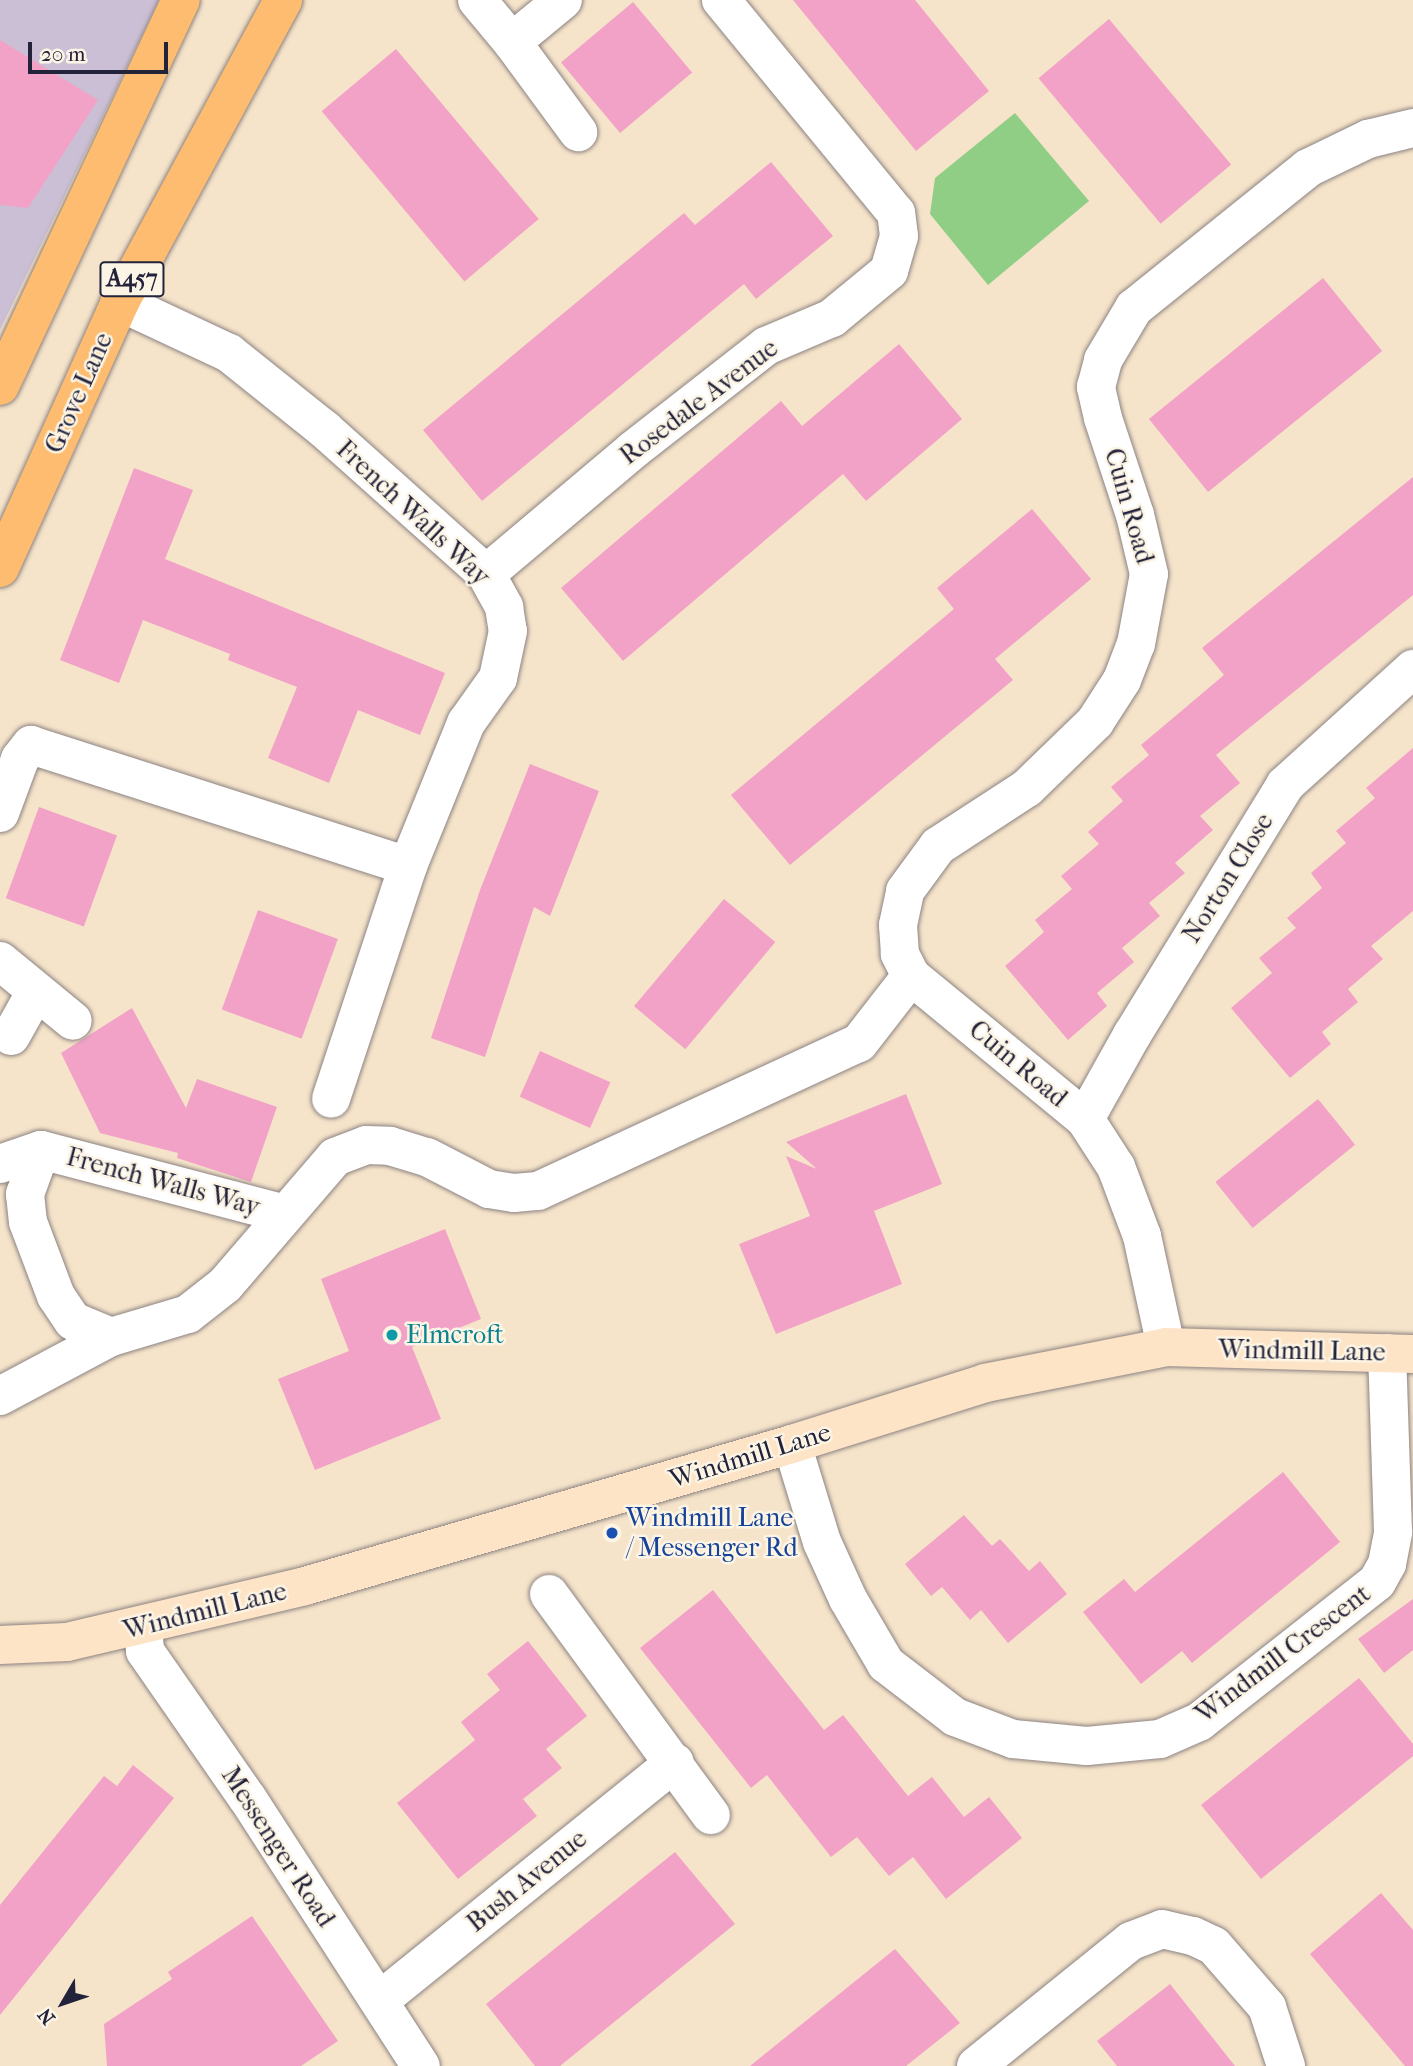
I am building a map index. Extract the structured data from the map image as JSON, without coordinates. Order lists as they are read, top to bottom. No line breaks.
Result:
{"streets":{"main road":["A457","Grove Lane","Windmill Lane"],"street":["Rosedale Avenue","Cuin Road","French Walls Way","Norton Close","Windmill Crescent","Messenger Road","Bush Avenue"]},"crossings":[["Grove Lane","French Walls Way"],["Rosedale Avenue","French Walls Way"],["Cuin Road","Norton Close"],["Cuin Road","Windmill Lane"],["Windmill Lane","Windmill Crescent"],["Windmill Lane","Messenger Road"],["Messenger Road","Bush Avenue"]],"places":["Elmcroft","Windmill Lane / Messenger Rd"],"scale_bar":"20 m","north":"bottom left"}
